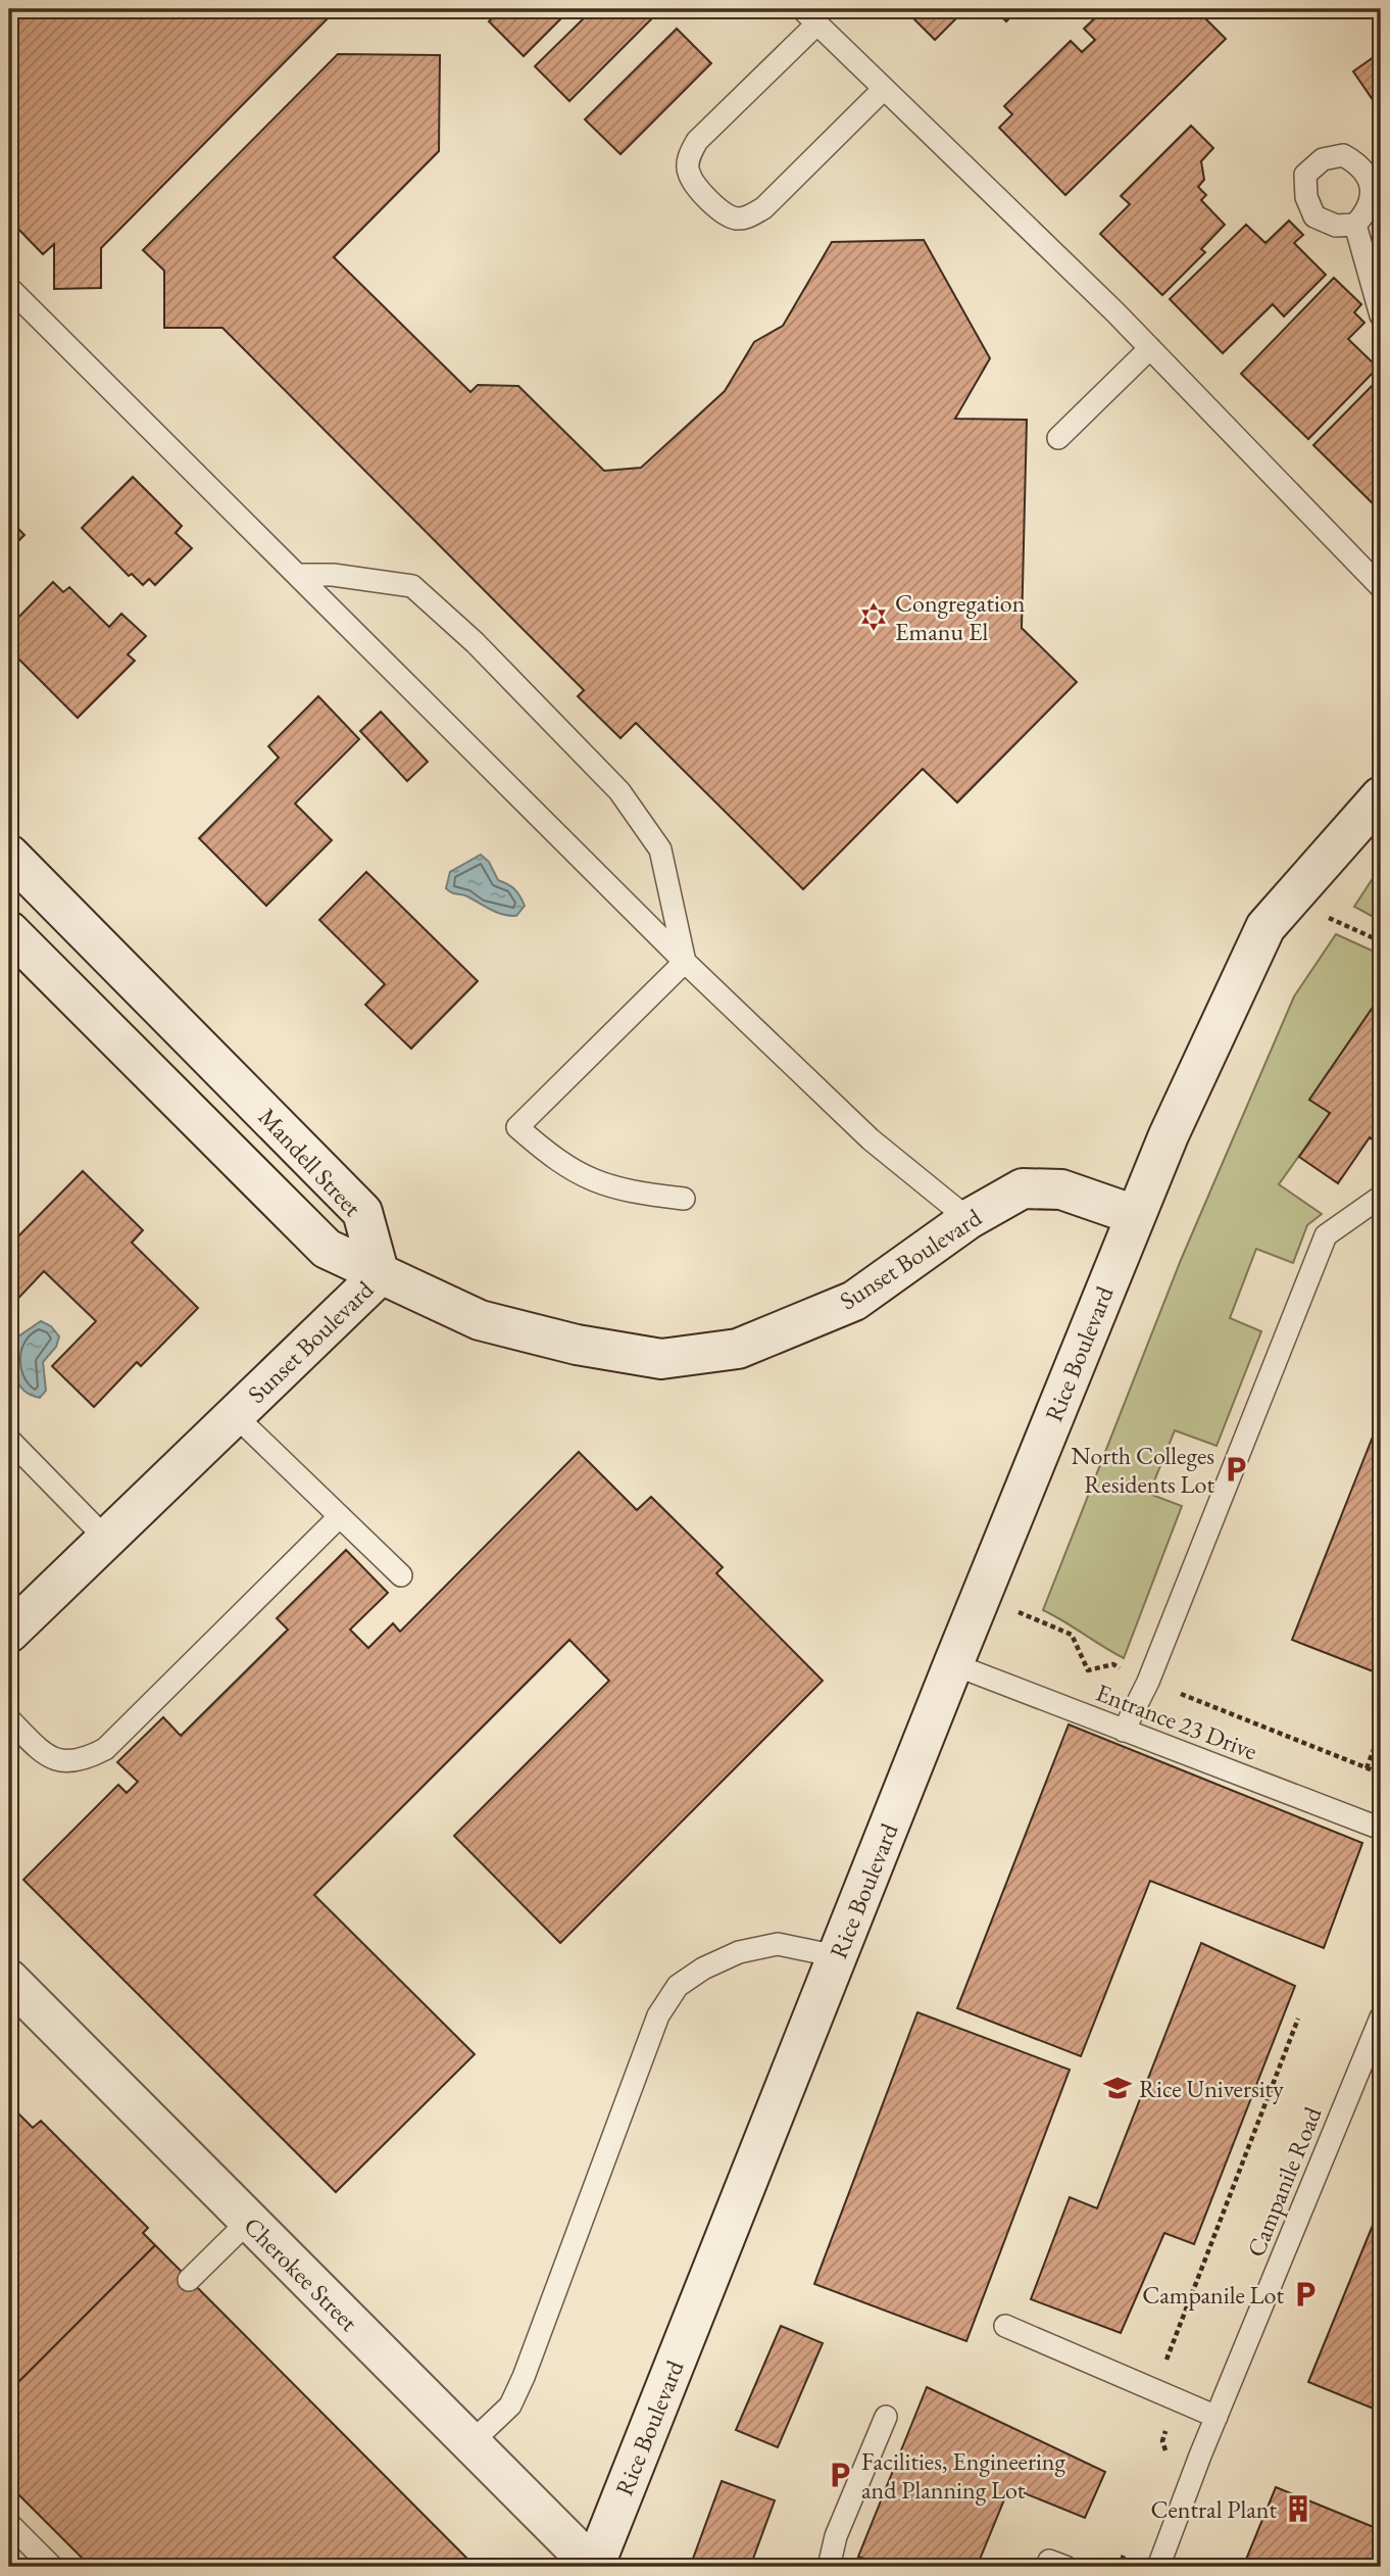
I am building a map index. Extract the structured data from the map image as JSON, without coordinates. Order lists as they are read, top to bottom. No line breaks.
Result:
{"streets":{"street":["Mandell Street","Sunset Boulevard","Rice Boulevard","Cherokee Street"],"lane":["Entrance 23 Drive","Campanile Road"]},"crossings":[["Mandell Street","Sunset Boulevard"],["Sunset Boulevard","Rice Boulevard"],["Rice Boulevard","Entrance 23 Drive"],["Rice Boulevard","Cherokee Street"]],"places":{"synagogue":["Congregation Emanu El"],"parking":["North Colleges Residents Lot","Campanile Lot","Facilities, Engineering and Planning Lot"],"school or university":["Rice University"],"building":["Central Plant"]}}
